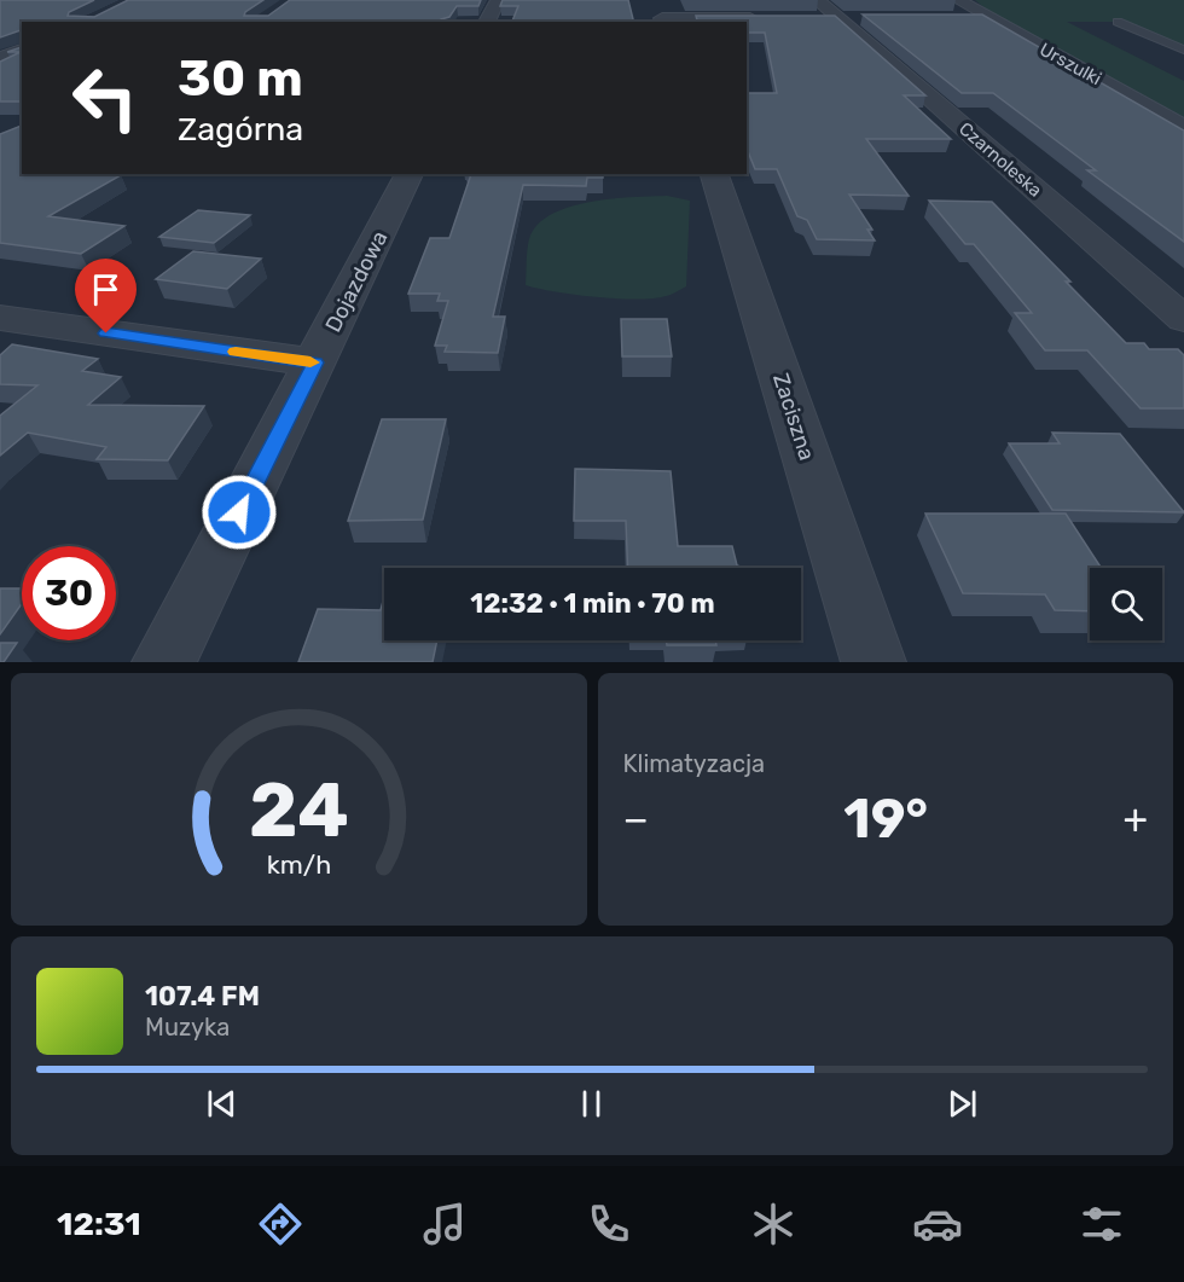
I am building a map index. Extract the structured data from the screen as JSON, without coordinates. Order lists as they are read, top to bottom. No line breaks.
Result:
{"streets":{"street":["Urszulki","Czarnoleska","Dojazdowa","Zaciszna"]},"page":{"turn":["30 m","Zagórna"],"limit":"30","trip":"12:32 · 1 min · 70 m","tile":"Klimatyzacja","heat":["−","19°","+"],"song":["107.4 FM","Muzyka"],"tabs":"12:31","gauge":["24","km/h"]}}
